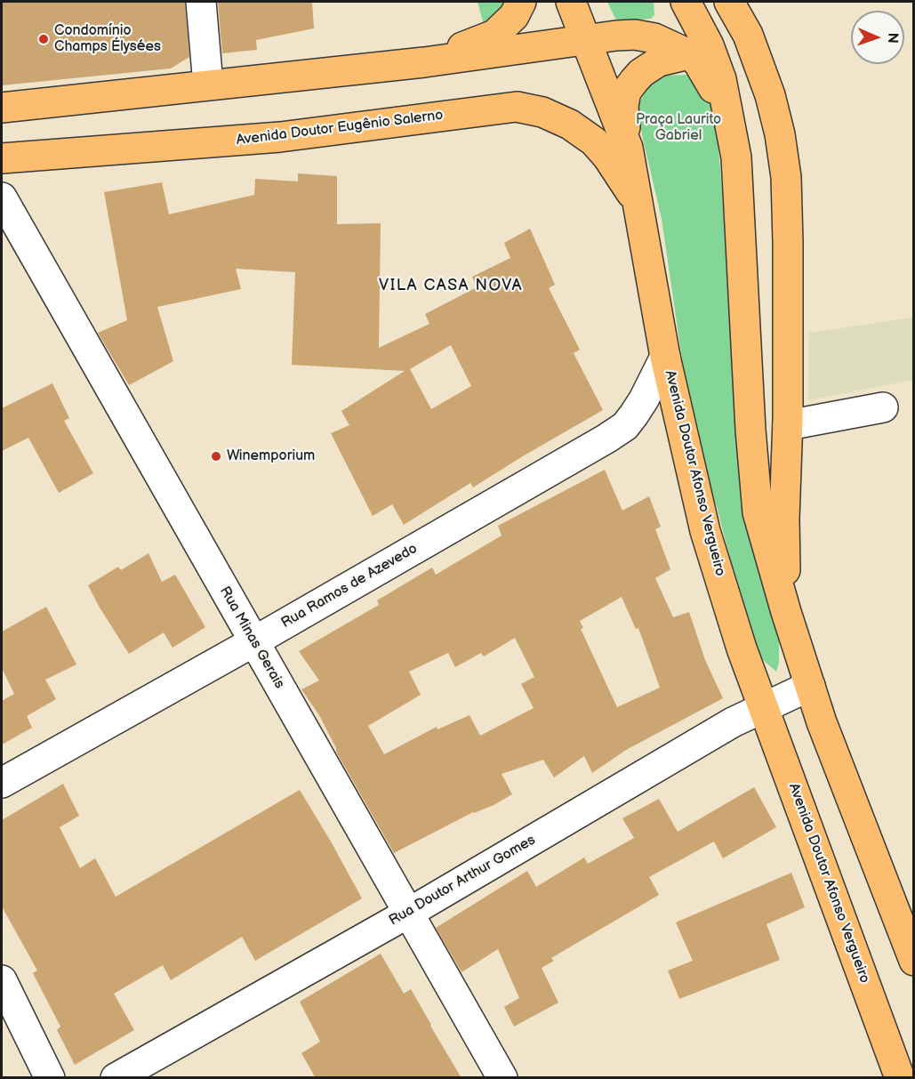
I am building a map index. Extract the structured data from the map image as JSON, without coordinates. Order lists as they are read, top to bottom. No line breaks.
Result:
{"streets":{"main road":["Avenida Doutor Eugênio Salerno","Avenida Doutor Afonso Vergueiro"],"street":["Rua Ramos de Azevedo","Rua Minas Gerais","Rua Doutor Arthur Gomes"]},"crossings":[["Avenida Doutor Eugênio Salerno","Avenida Doutor Afonso Vergueiro"],["Avenida Doutor Afonso Vergueiro","Rua Ramos de Azevedo"],["Avenida Doutor Afonso Vergueiro","Rua Doutor Arthur Gomes"],["Rua Ramos de Azevedo","Rua Minas Gerais"],["Rua Minas Gerais","Rua Doutor Arthur Gomes"]],"districts":["VILA CASA NOVA"],"parks":["Praça Laurito Gabriel"],"places":["Condomínio Champs Élysées","Winemporium"],"north":"right"}
